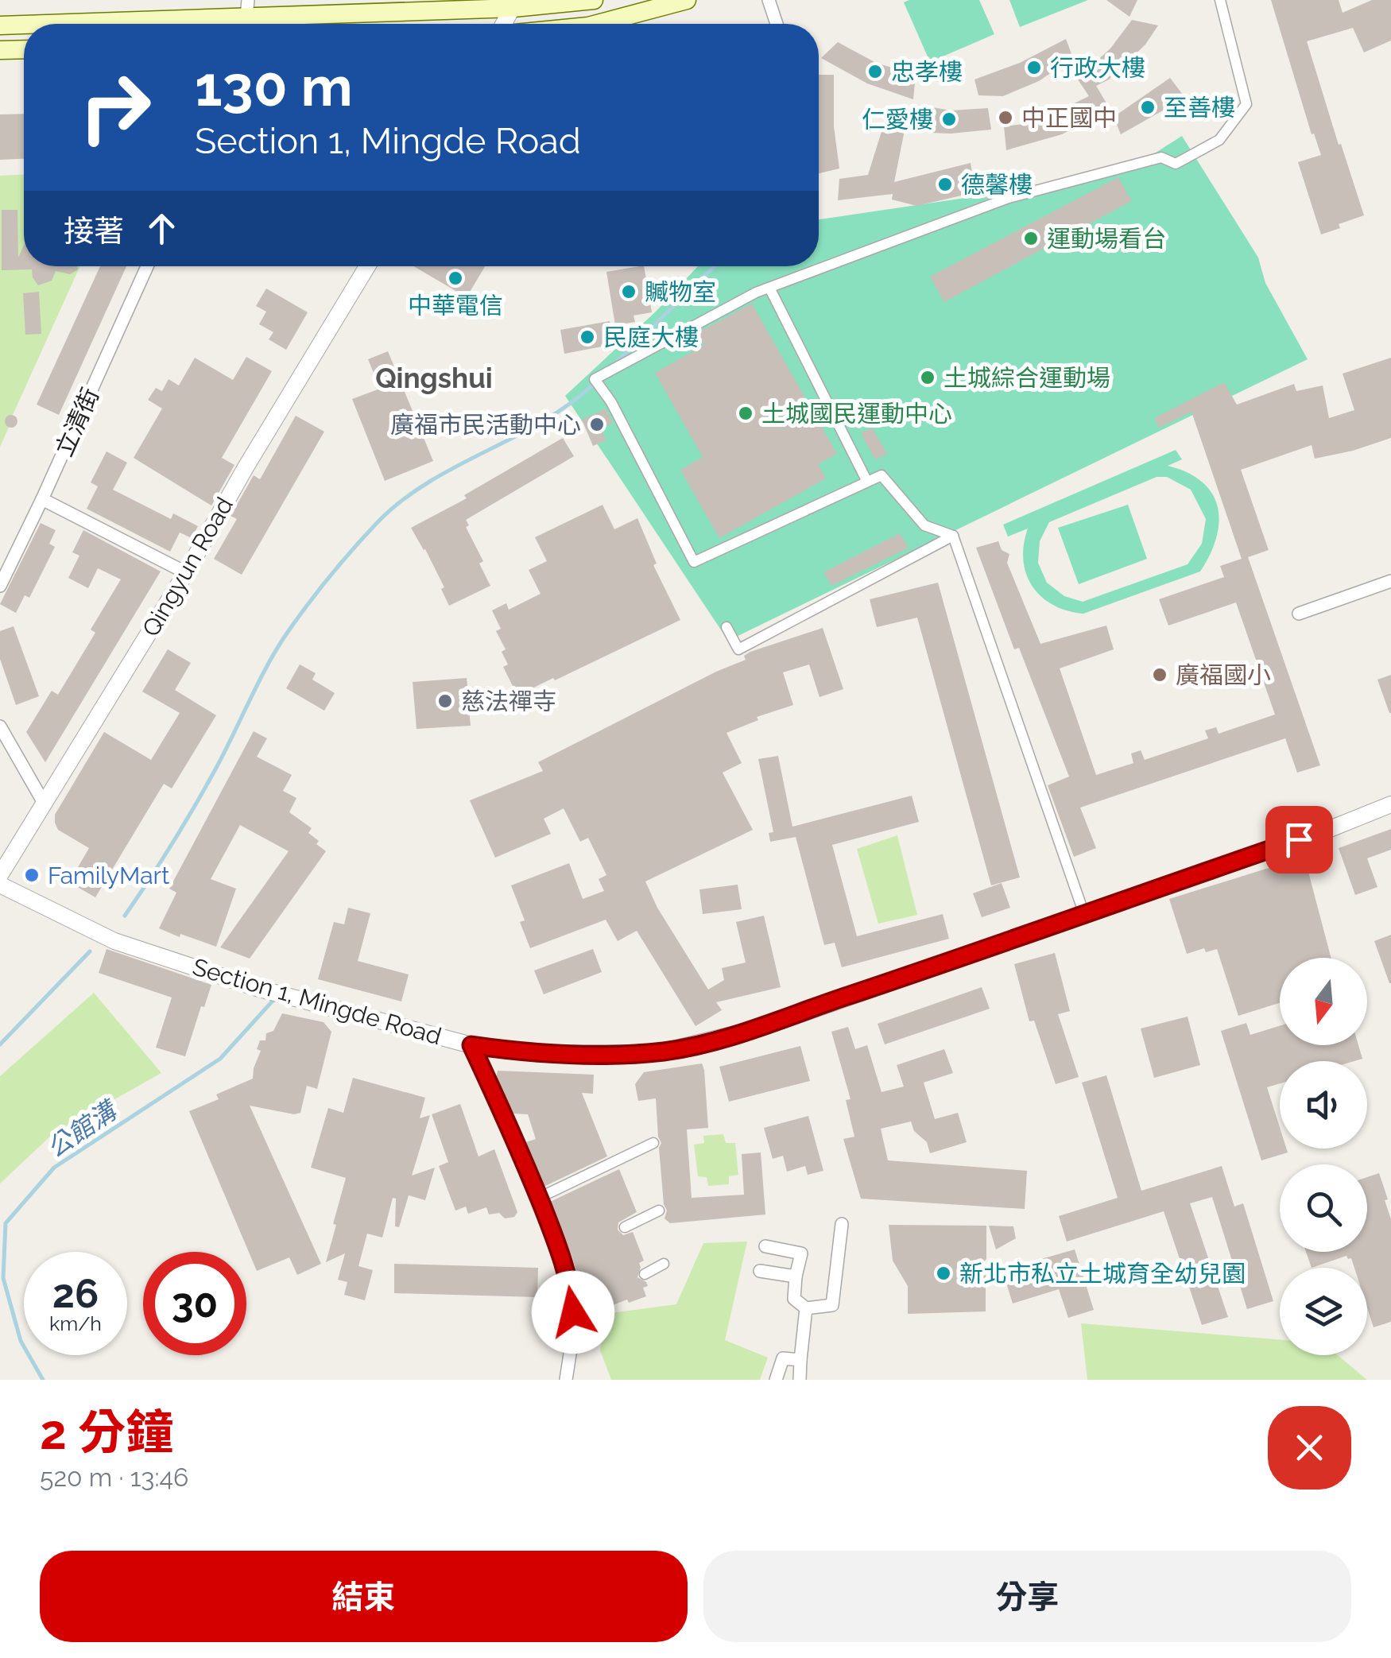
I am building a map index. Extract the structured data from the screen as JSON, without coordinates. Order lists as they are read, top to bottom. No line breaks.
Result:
{"streets":{"street":["立清街","Qingyun Road","Section 1, Mingde Road"]},"districts":["Qingshui"],"water":["公館溝"],"places":["行政大樓","忠孝樓","至善樓","中正國中","仁愛樓","德馨樓","運動場看台","中華電信","贓物室","民庭大樓","土城綜合運動場","土城國民運動中心","廣福市民活動中心","廣福國小","慈法禪寺","FamilyMart","新北市私立土城育全幼兒園"],"north":"bottom","page":{"turn":["130 m","Section 1, Mingde Road"],"then":"接著","speed":"26 km/h","limit":"30","heading":["2 分鐘","520 m · 13:46"],"buttons":["結束","分享"]}}
